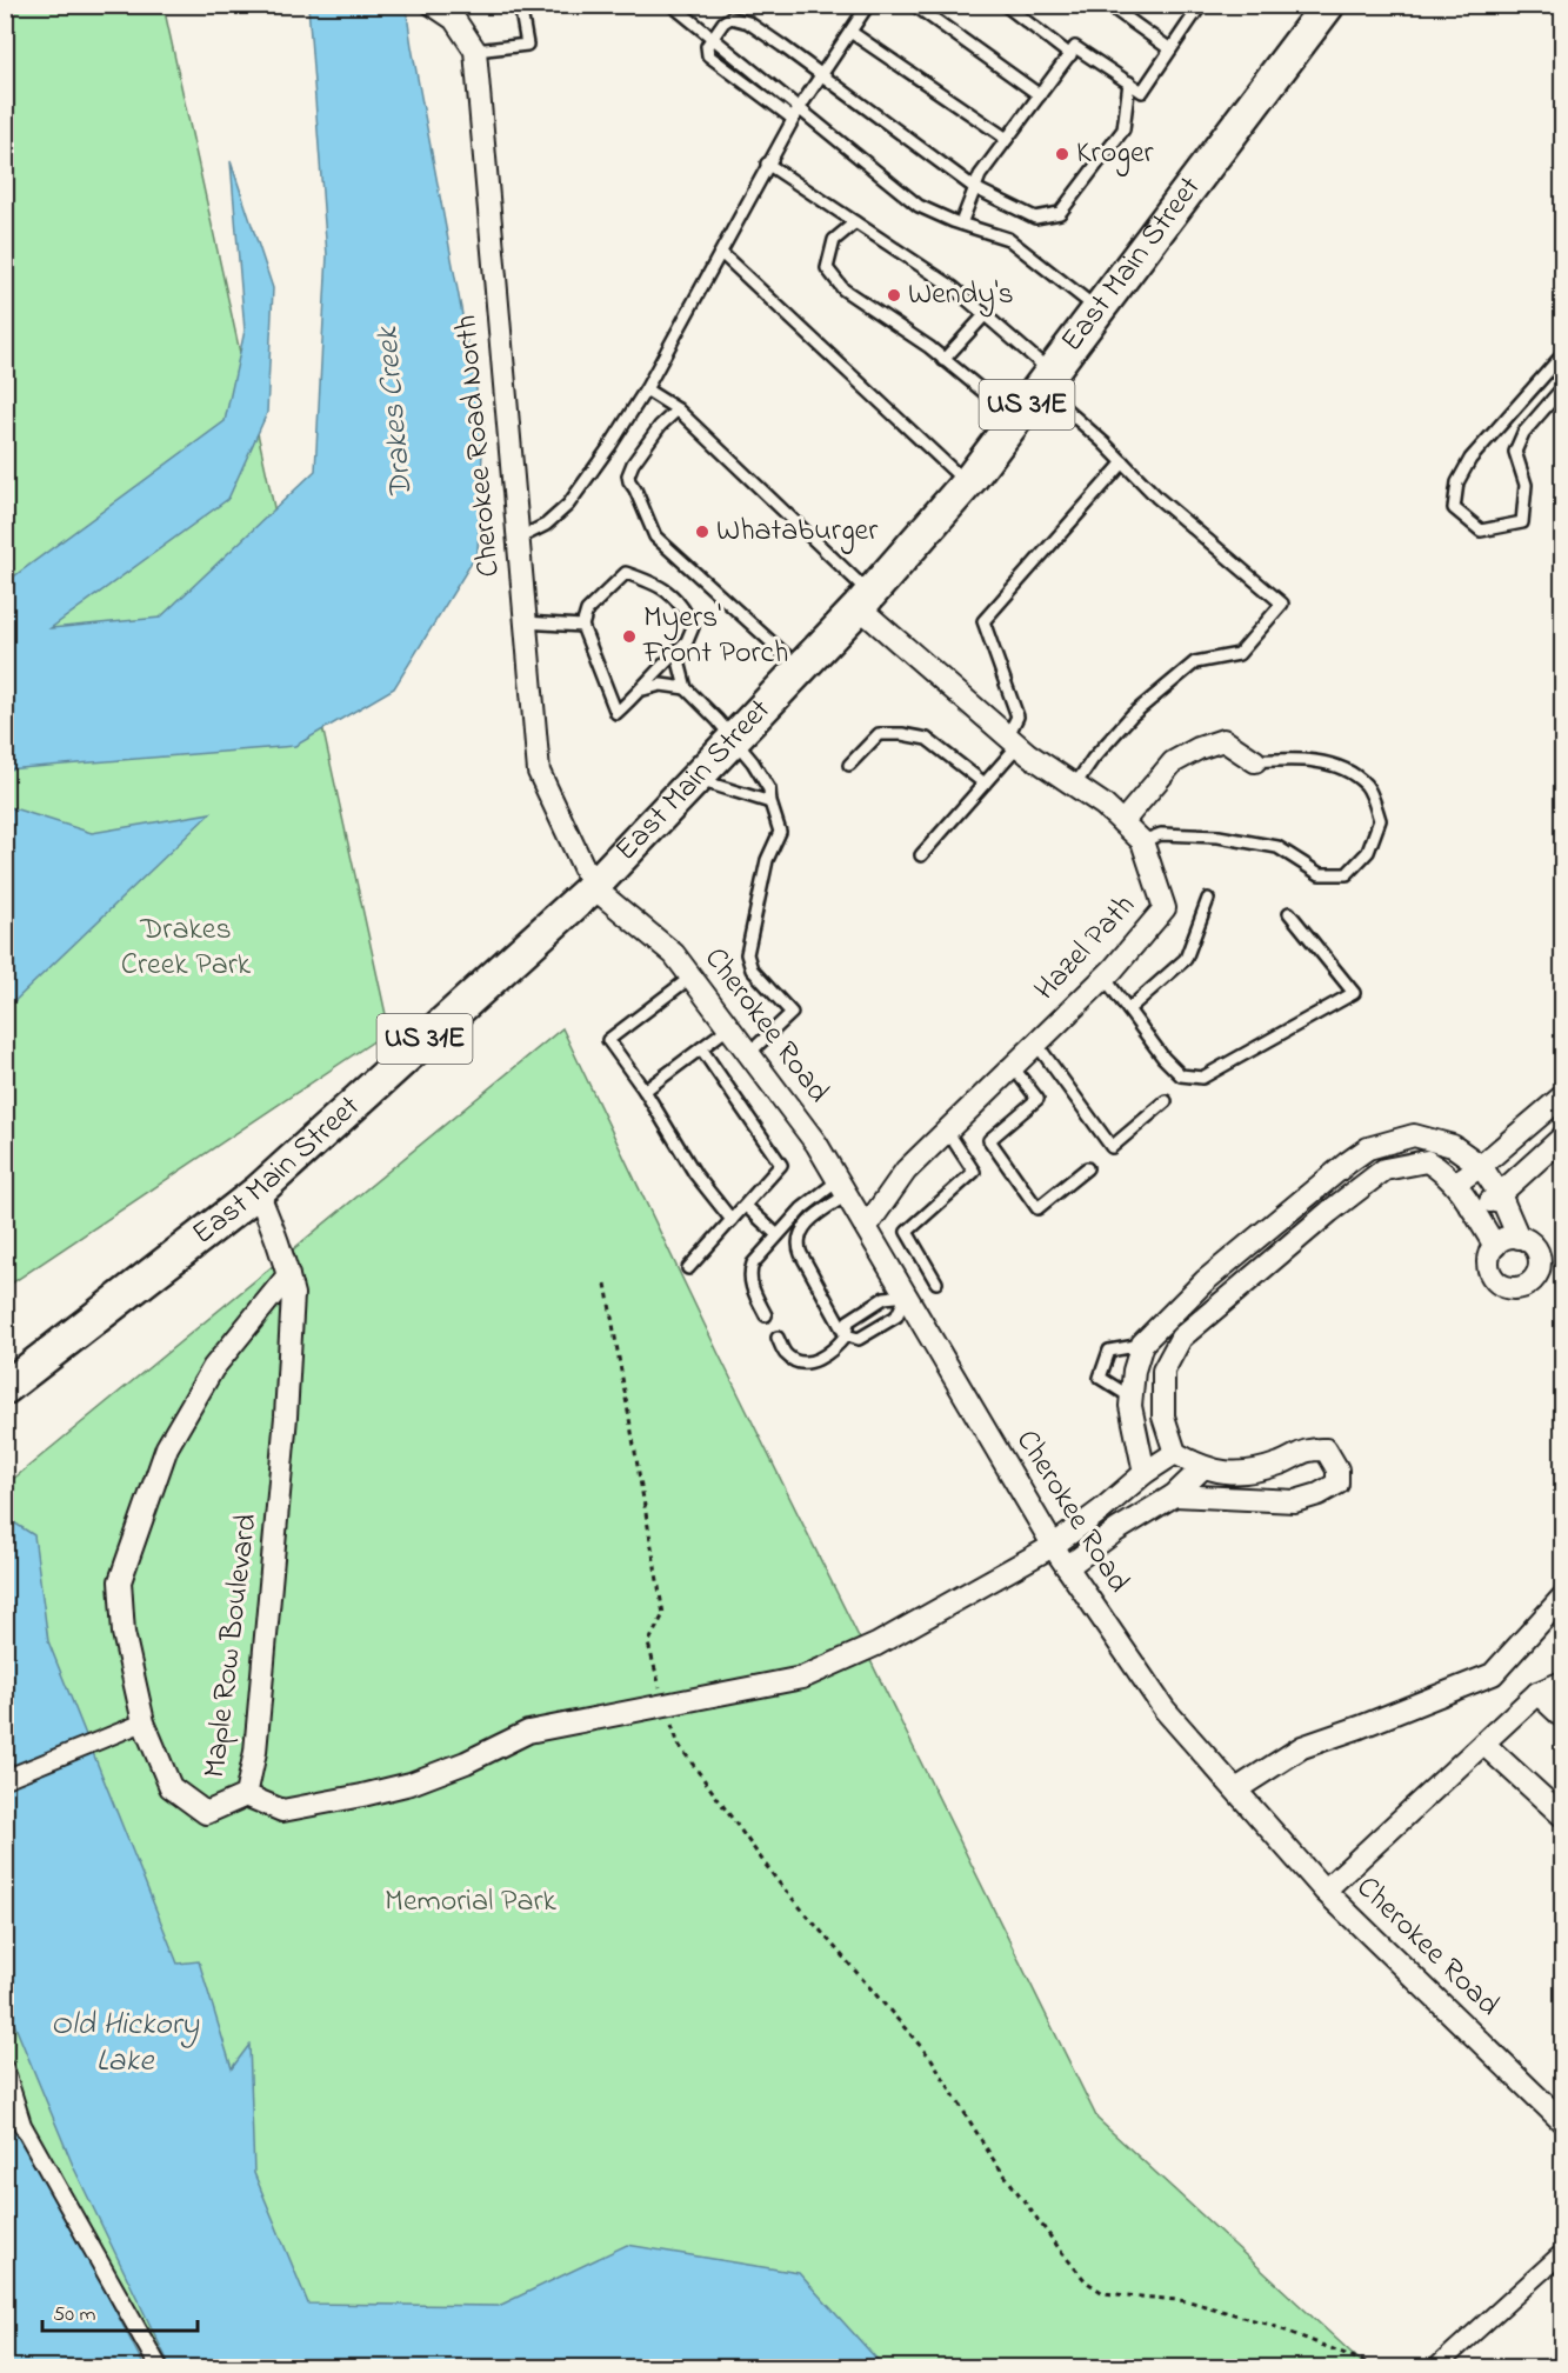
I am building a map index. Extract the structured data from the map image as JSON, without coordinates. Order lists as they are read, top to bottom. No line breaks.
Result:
{"streets":{"main road":["East Main Street","US 31E"],"street":["Cherokee Road North","Hazel Path","Cherokee Road","Maple Row Boulevard"]},"crossings":[["East Main Street","Cherokee Road North"],["East Main Street","Hazel Path"],["East Main Street","Cherokee Road"],["East Main Street","Maple Row Boulevard"],["Cherokee Road North","Cherokee Road"],["Hazel Path","Cherokee Road"]],"water":["Drakes Creek","Old Hickory Lake"],"parks":["Drakes Creek Park","Memorial Park"],"places":["Kroger","Wendy's","Whataburger","Myers' Front Porch"],"scale_bar":"50 m"}
